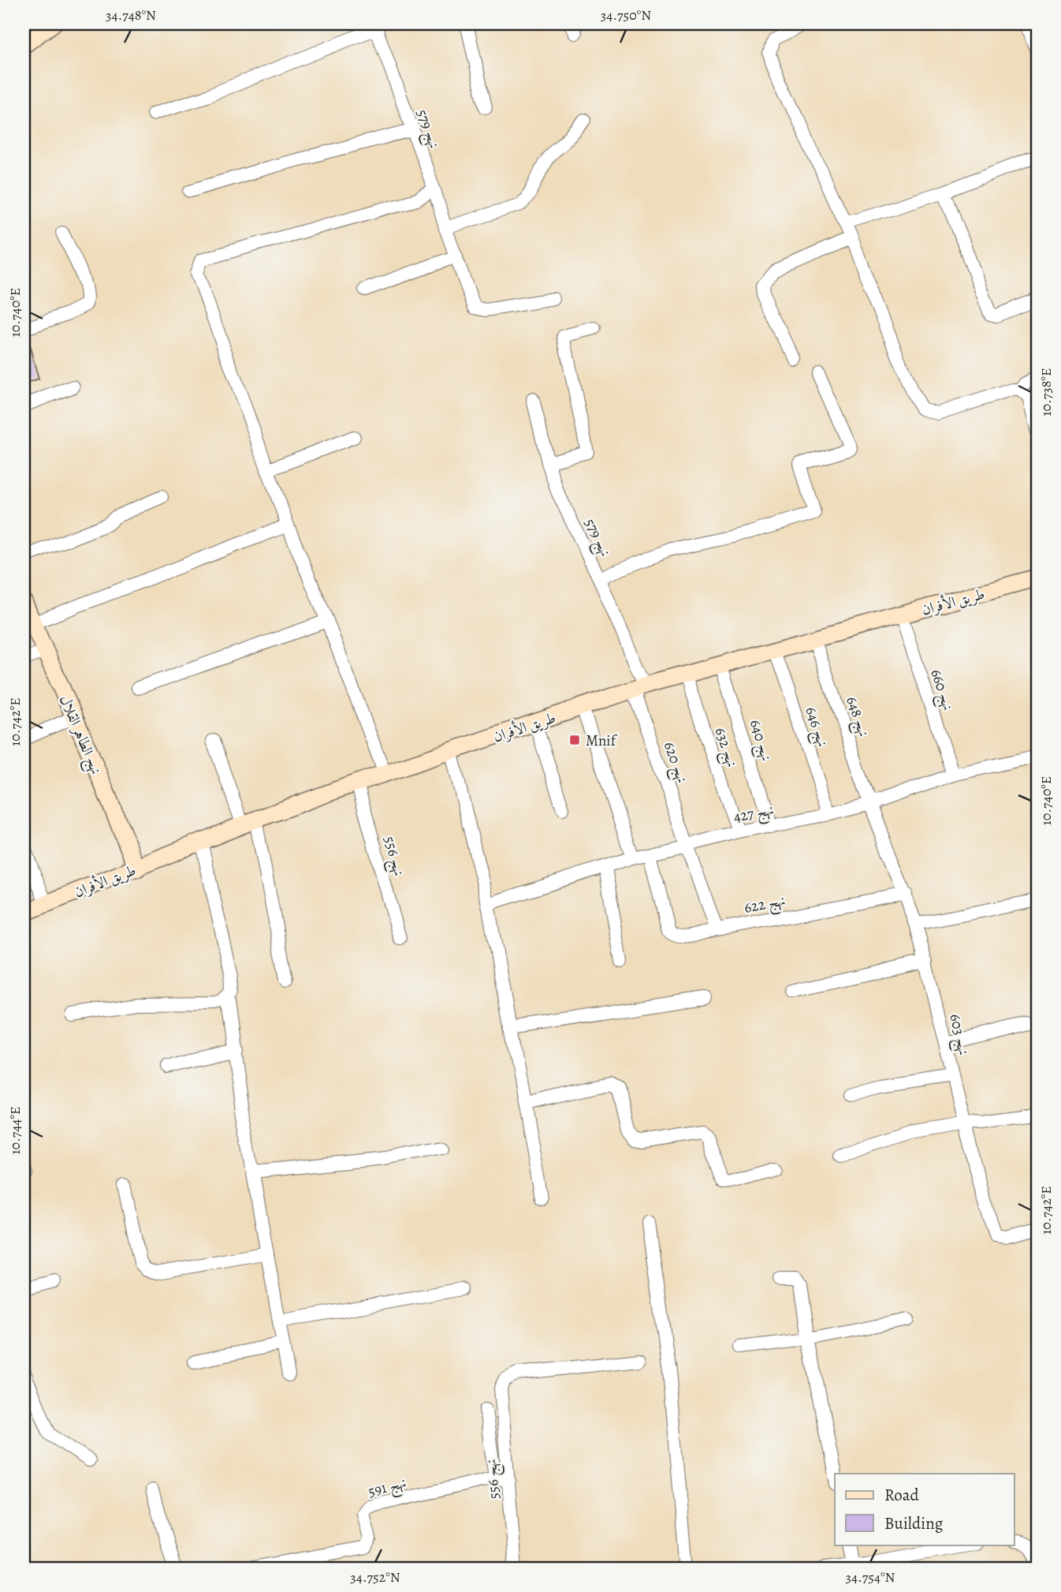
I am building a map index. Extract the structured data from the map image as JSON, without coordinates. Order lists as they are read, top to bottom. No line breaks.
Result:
{"streets":{"main road":["طريق الأفران","نهج الطاهر القلال"],"street":["نهج 579","نهج 660","نهج 648","نهج 646","نهج 640","نهج 632","نهج 620","نهج 427","نهج 556","نهج 622","نهج 603","نهج 591"]},"crossings":[["نهج 579","طريق الأفران"],["نهج 579","نهج 620"],["طريق الأفران","نهج 660"],["طريق الأفران","نهج 648"],["طريق الأفران","نهج 646"],["طريق الأفران","نهج الطاهر القلال"],["طريق الأفران","نهج 640"],["طريق الأفران","نهج 632"],["طريق الأفران","نهج 620"],["طريق الأفران","نهج 556"],["نهج 660","نهج 427"],["نهج 648","نهج 427"],["نهج 648","نهج 603"],["نهج 646","نهج 427"],["نهج 640","نهج 427"],["نهج 632","نهج 427"],["نهج 620","نهج 427"],["نهج 427","نهج 622"],["نهج 427","نهج 603"],["نهج 556","نهج 591"],["نهج 622","نهج 603"]],"places":{"transit":["Mnif"]},"legend":["Road","Building"],"coordinates":["34.748°N","34.750°N","10.740°E","10.738°E","10.742°E","10.744°E","34.752°N","34.754°N"]}
